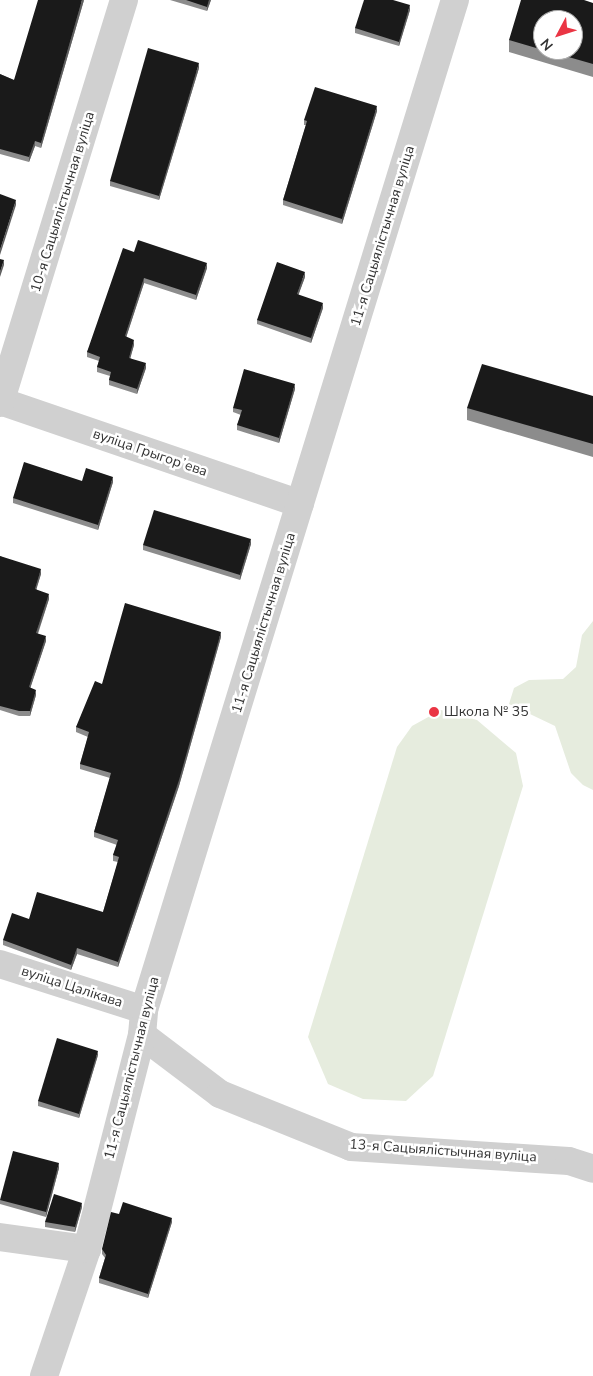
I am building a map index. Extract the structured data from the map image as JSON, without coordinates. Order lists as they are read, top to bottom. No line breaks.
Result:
{"streets":{"street":["10-я Сацыялістычная вуліца","11-я Сацыялістычная вуліца","вуліца Грыгорʼева","вуліца Цалікава","13-я Сацыялістычная вуліца"]},"crossings":[["10-я Сацыялістычная вуліца","вуліца Грыгорʼева"],["11-я Сацыялістычная вуліца","вуліца Грыгорʼева"],["11-я Сацыялістычная вуліца","вуліца Цалікава"],["11-я Сацыялістычная вуліца","13-я Сацыялістычная вуліца"],["вуліца Цалікава","13-я Сацыялістычная вуліца"]],"places":["Школа № 35"],"north":"bottom left"}
